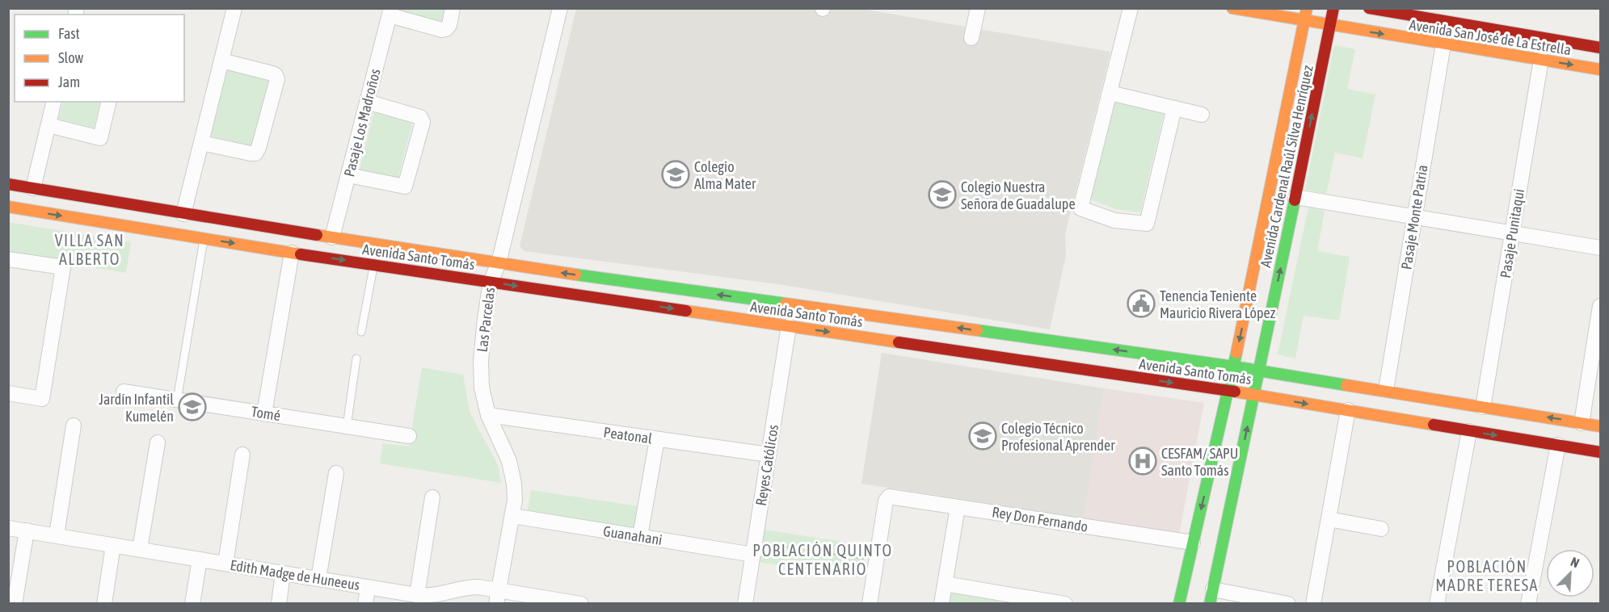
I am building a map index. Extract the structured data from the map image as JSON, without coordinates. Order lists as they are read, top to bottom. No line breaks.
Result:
{"streets":{"main road":["Avenida San José de La Estrella","Avenida Cardenal Raúl Silva Henríquez","Avenida Santo Tomás"],"street":["Pasaje Los Madroños","Pasaje Monte Patria","Pasaje Punitaqui","Las Parcelas","Tomé","Peatonal","Reyes Católicos","Rey Don Fernando","Guanahani","Edith Madge de Huneeus"]},"crossings":[["Avenida San José de La Estrella","Avenida Cardenal Raúl Silva Henríquez"],["Avenida San José de La Estrella","Pasaje Monte Patria"],["Avenida San José de La Estrella","Pasaje Punitaqui"],["Pasaje Los Madroños","Avenida Santo Tomás"],["Avenida Cardenal Raúl Silva Henríquez","Avenida Santo Tomás"],["Avenida Cardenal Raúl Silva Henríquez","Rey Don Fernando"],["Pasaje Monte Patria","Avenida Santo Tomás"],["Pasaje Punitaqui","Avenida Santo Tomás"],["Avenida Santo Tomás","Las Parcelas"],["Avenida Santo Tomás","Reyes Católicos"],["Las Parcelas","Peatonal"],["Las Parcelas","Guanahani"],["Las Parcelas","Edith Madge de Huneeus"],["Peatonal","Reyes Católicos"],["Reyes Católicos","Guanahani"]],"districts":["VILLA SAN ALBERTO","POBLACIÓN QUINTO CENTENARIO","POBLACIÓN MADRE TERESA"],"places":{"school or university":["Colegio Alma Mater","Colegio Nuestra Señora de Guadalupe","Jardín Infantil Kumelén","Colegio Técnico Profesional Aprender"],"public building":["Tenencia Teniente Mauricio Rivera López"],"hospital":["CESFAM/ SAPU Santo Tomás"]},"legend":["Fast","Slow","Jam"],"north":"top right"}
